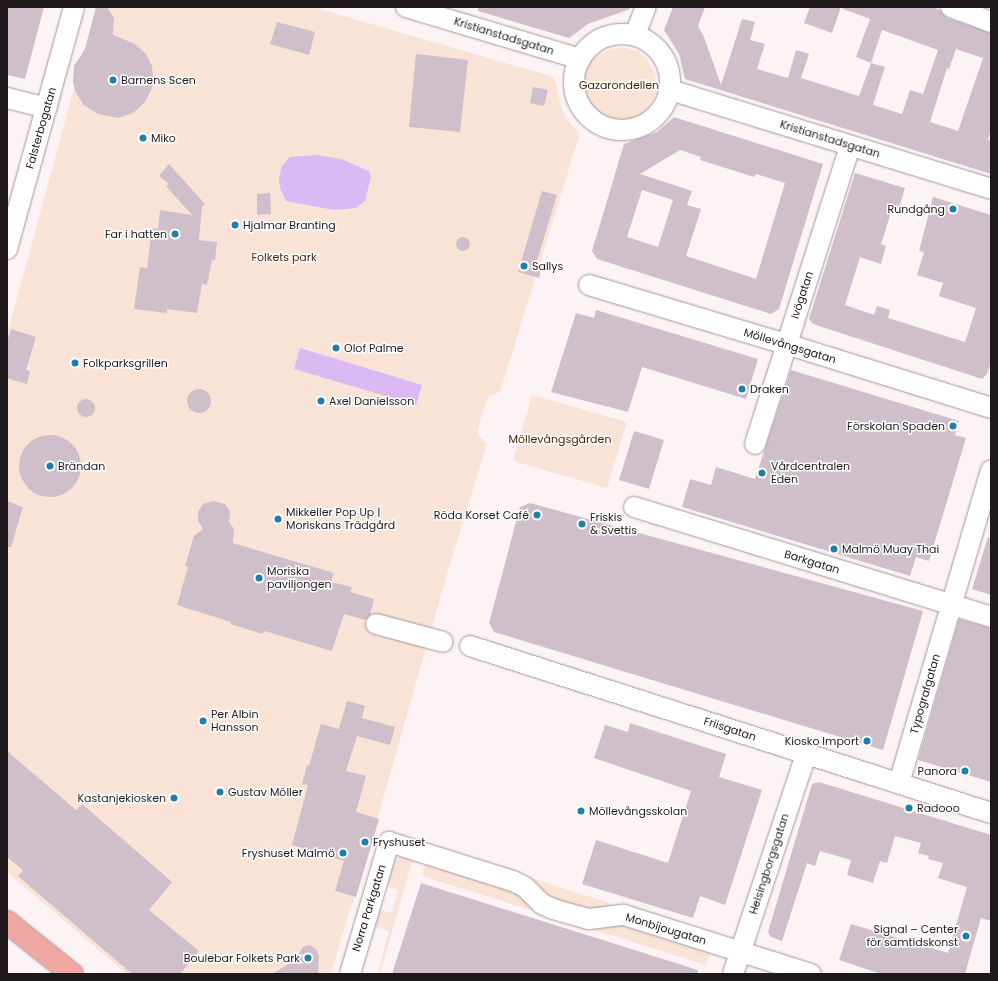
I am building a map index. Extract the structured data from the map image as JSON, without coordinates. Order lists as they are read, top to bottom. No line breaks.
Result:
{"streets":{"street":["Kristianstadsgatan","Falsterbogatan","Ivögatan","Möllevångsgatan","Barkgatan","Typografgatan","Friisgatan","Helsingborgsgatan","Norra Parkgatan","Monbijougatan"]},"crossings":[["Kristianstadsgatan","Ivögatan"],["Ivögatan","Möllevångsgatan"],["Barkgatan","Typografgatan"],["Typografgatan","Friisgatan"],["Friisgatan","Helsingborgsgatan"],["Helsingborgsgatan","Monbijougatan"],["Norra Parkgatan","Monbijougatan"]],"parks":["Gazarondellen","Folkets park","Möllevångsgården"],"places":["Barnens Scen","Miko","Rundgång","Hjalmar Branting","Far i hatten","Sallys","Olof Palme","Folkparksgrillen","Draken","Axel Danielsson","Förskolan Spaden","Brändan","Vårdcentralen Eden","Röda Korset Café","Mikkeller Pop Up | Moriskans Trädgård","Friskis & Svettis","Malmö Muay Thai","Moriska paviljongen","Per Albin Hansson","Kiosko Import","Panora","Gustav Möller","Kastanjekiosken","Radooo","Möllevångsskolan","Fryshuset","Fryshuset Malmö","Signal – Center för samtidskonst","Boulebar Folkets Park"]}
